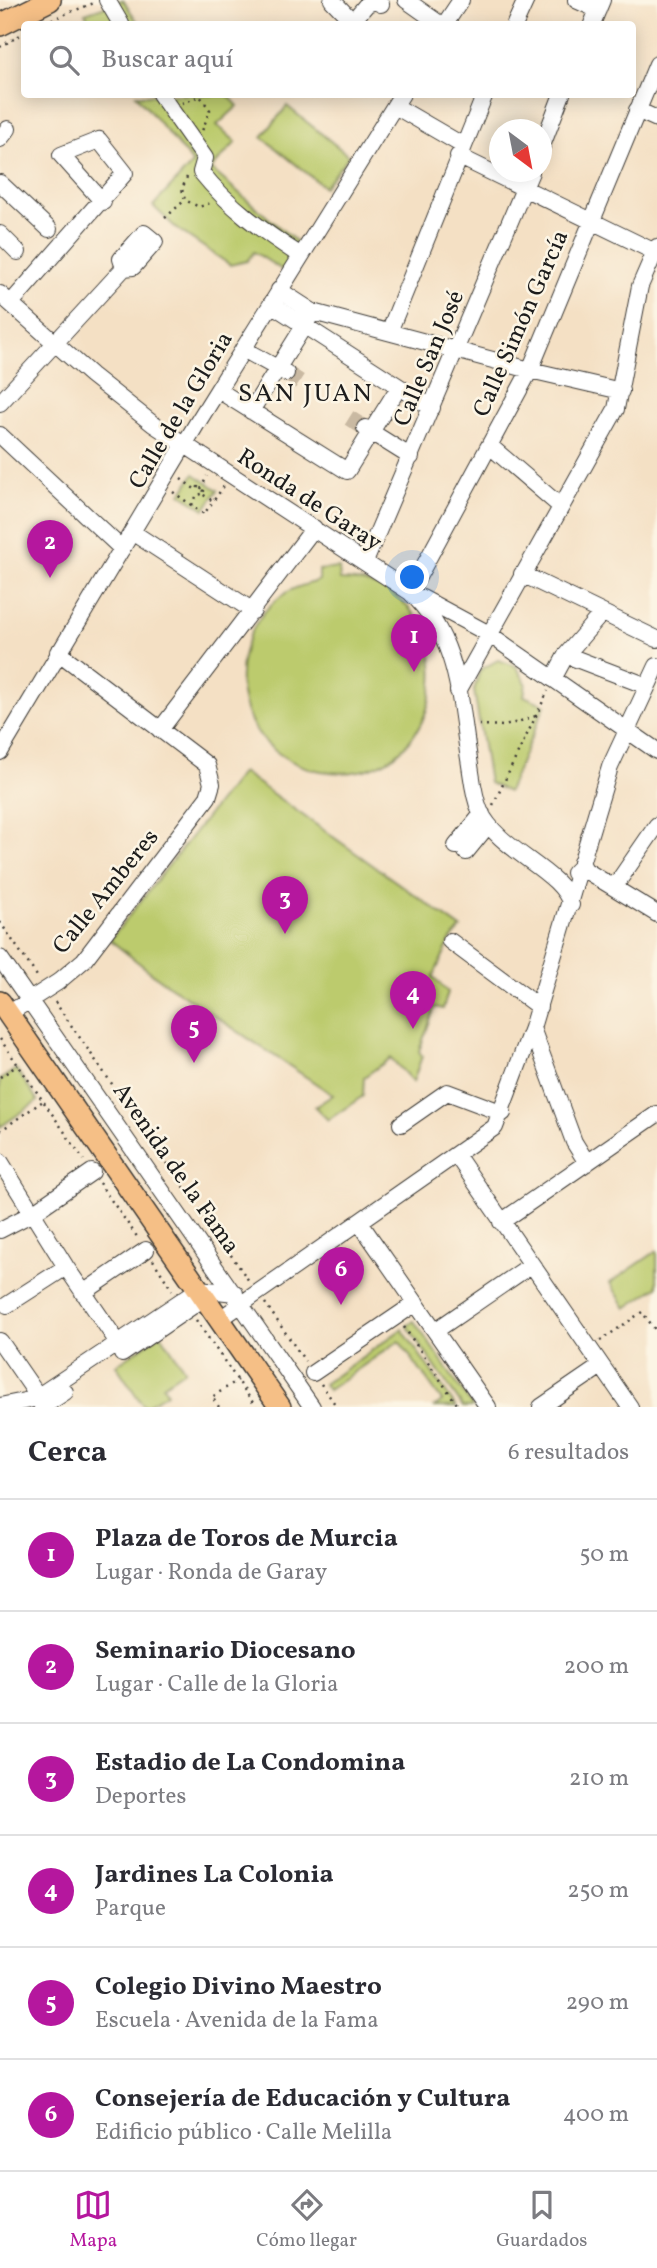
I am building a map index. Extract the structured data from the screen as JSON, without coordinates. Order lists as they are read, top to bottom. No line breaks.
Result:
{"streets":{"main road":["Avenida de la Fama"],"street":["Calle Simón García","Calle San José","Calle de la Gloria","Ronda de Garay","Calle Amberes"]},"crossings":[["Calle Simón García","Ronda de Garay"],["Calle San José","Ronda de Garay"],["Calle de la Gloria","Ronda de Garay"],["Calle Amberes","Avenida de la Fama"]],"districts":["SAN JUAN"],"north":"bottom right","page":{"search":"Buscar aquí","pins":["2","1","3","4","5","6"],"heading":["Cerca","6 resultados"],"list":[{"mark":"1","name":"Plaza de Toros de Murcia","note":"Lugar · Ronda de Garay","value":"50 m"},{"mark":"2","name":"Seminario Diocesano","note":"Lugar · Calle de la Gloria","value":"200 m"},{"mark":"3","name":"Estadio de La Condomina","note":"Deportes","value":"210 m"},{"mark":"4","name":"Jardines La Colonia","note":"Parque","value":"250 m"},{"mark":"5","name":"Colegio Divino Maestro","note":"Escuela · Avenida de la Fama","value":"290 m"},{"mark":"6","name":"Consejería de Educación y Cultura","note":"Edificio público · Calle Melilla","value":"400 m"}],"nav":["Mapa","Cómo llegar","Guardados"]}}
